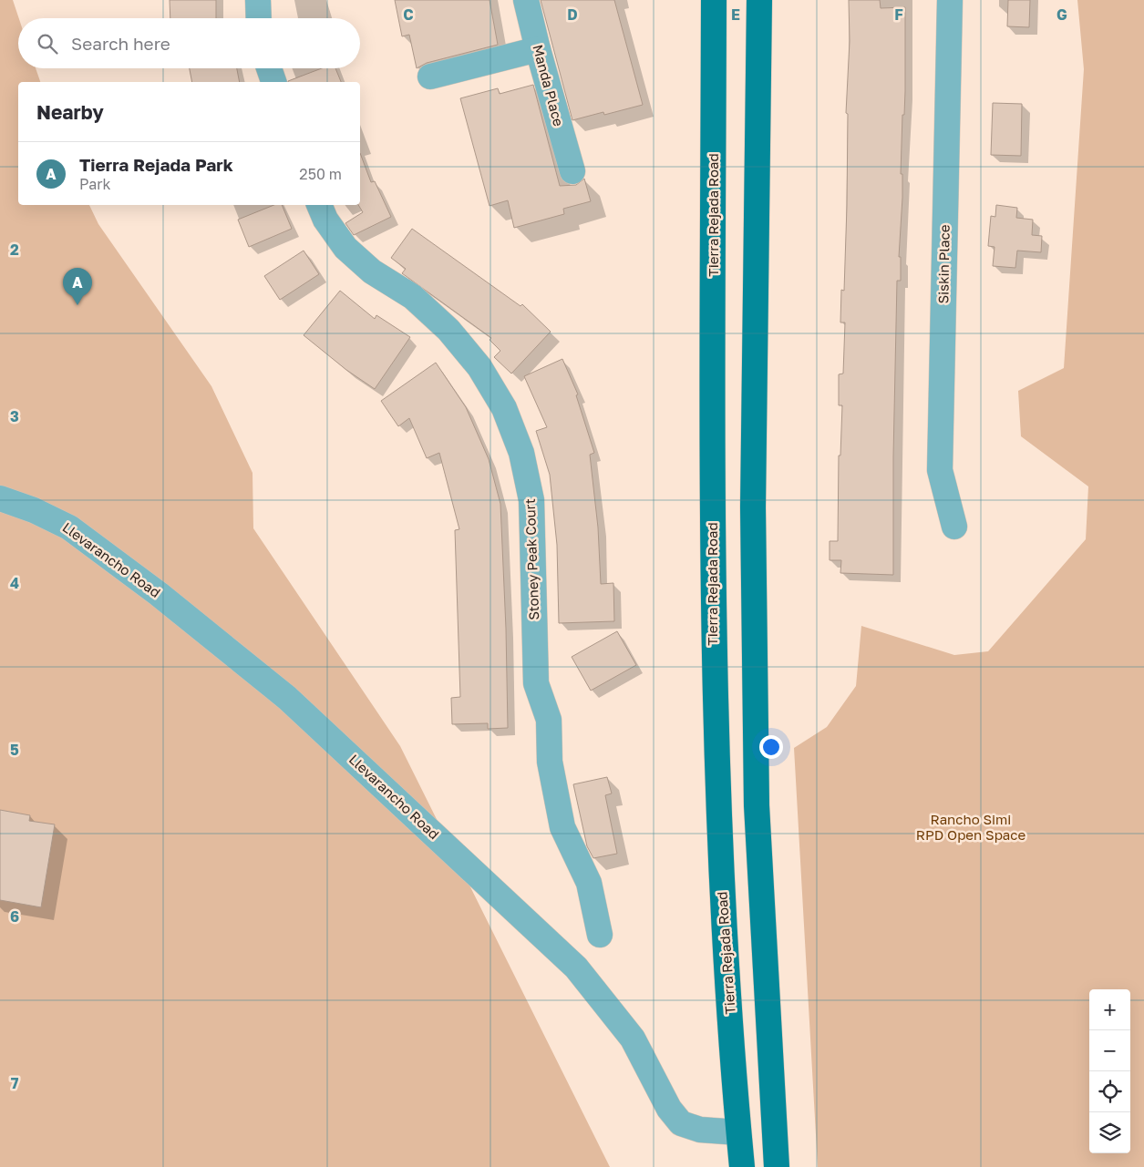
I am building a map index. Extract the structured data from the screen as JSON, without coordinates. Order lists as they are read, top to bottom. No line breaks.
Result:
{"streets":{"main road":["Tierra Rejada Road"],"street":["Manda Place","Siskin Place","Stoney Peak Court","Llevarancho Road"]},"crossings":[["Tierra Rejada Road","Llevarancho Road"]],"parks":["Rancho Simi RPD Open Space"],"page":{"search":"Search here","heading":"Nearby","list":[{"mark":"A","name":"Tierra Rejada Park","note":"Park","value":"250 m"}],"pins":"A","map_buttons":["+","−"]},"grid":{"columns":["C","D","E","F","G"],"rows":["2","3","4","5","6","7"]}}
